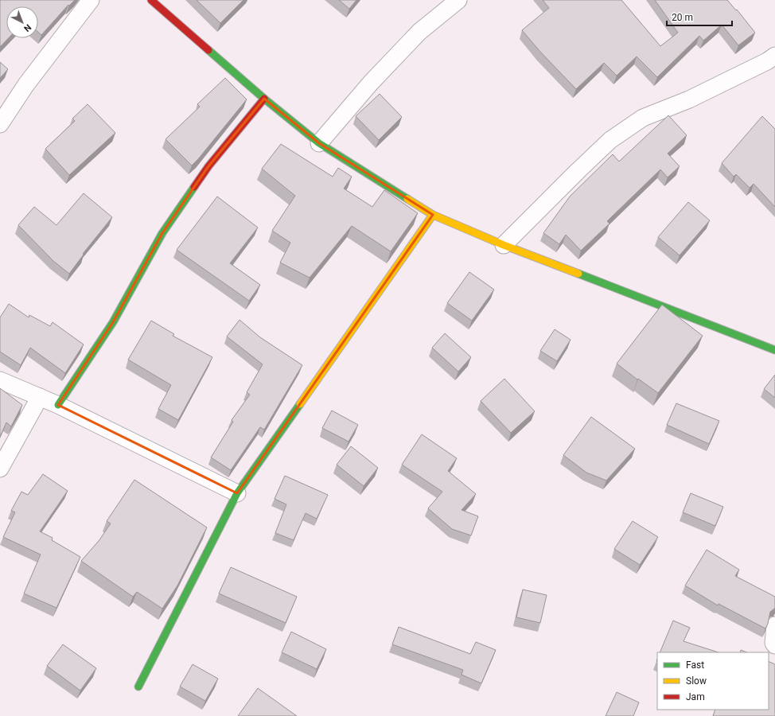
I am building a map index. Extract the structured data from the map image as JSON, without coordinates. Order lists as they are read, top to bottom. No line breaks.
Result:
{"legend":["Fast","Slow","Jam"],"scale_bar":"20 m","north":"bottom right"}
